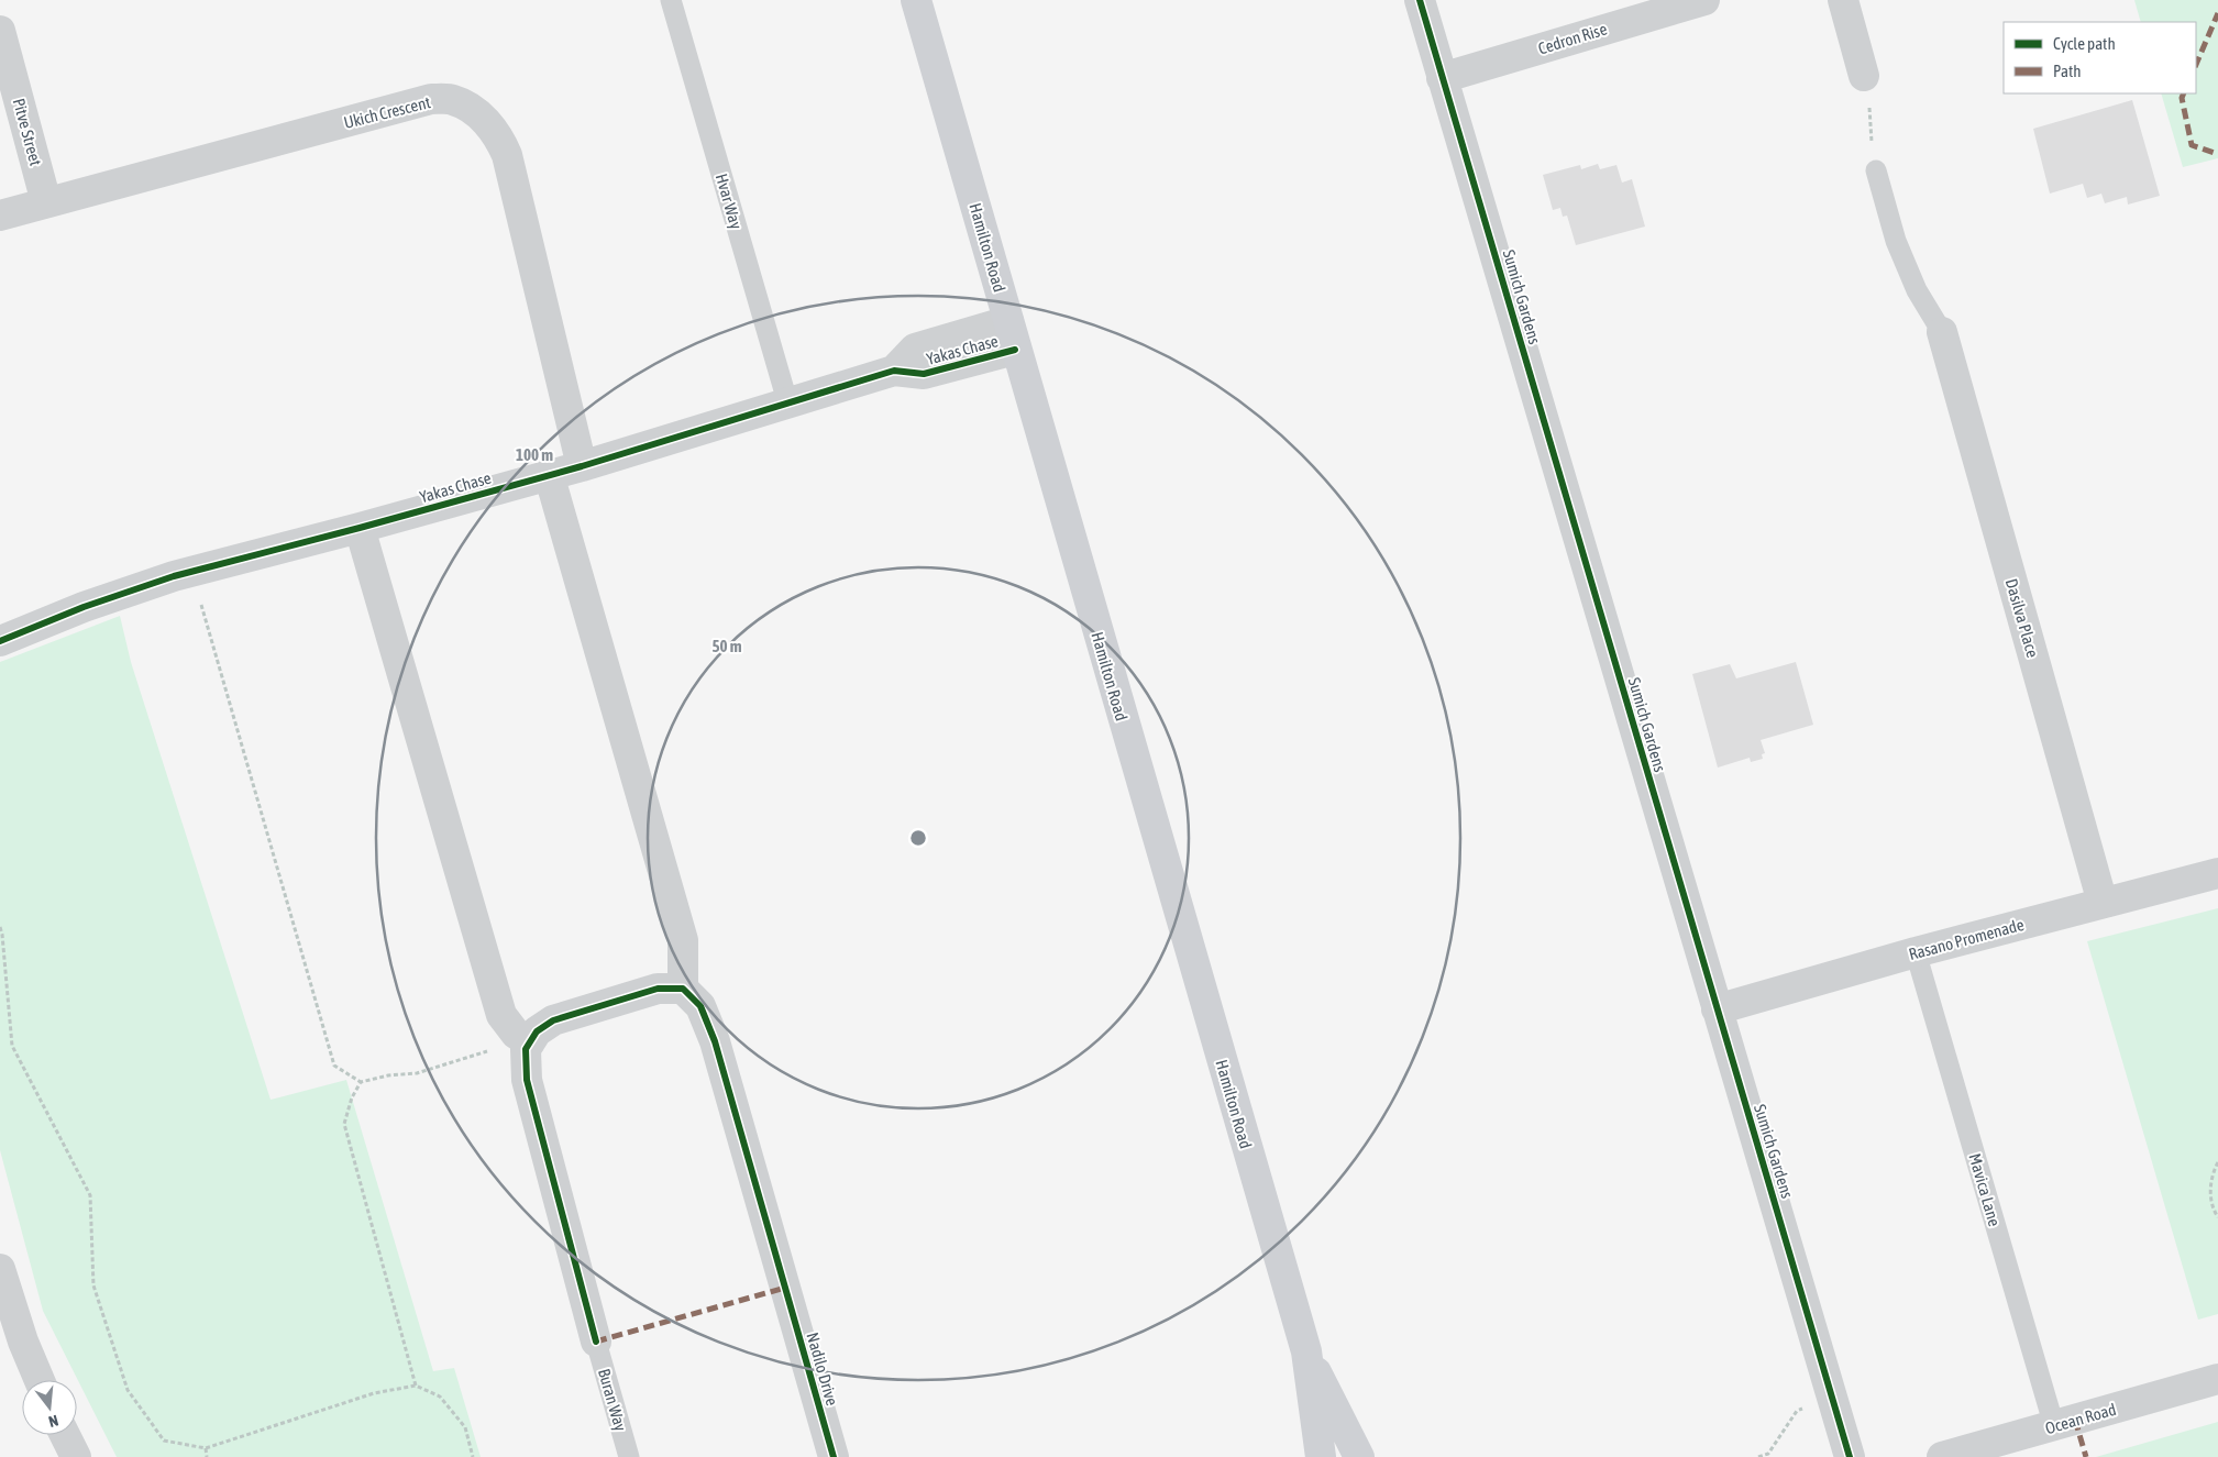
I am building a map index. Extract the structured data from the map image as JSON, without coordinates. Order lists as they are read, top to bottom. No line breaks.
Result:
{"streets":{"main road":["Hamilton Road"],"street":["Cedron Rise","Ukich Crescent","Pitve Street","Sumich Gardens","Yakas Chase","Dasilva Place","Rasano Promenade","Nadilo Drive","Ocean Road"],"lane":["Hvar Way","Mavica Lane","Buran Way"]},"crossings":[["Cedron Rise","Sumich Gardens"],["Ukich Crescent","Pitve Street"],["Ukich Crescent","Yakas Chase"],["Hvar Way","Yakas Chase"],["Hamilton Road","Yakas Chase"],["Sumich Gardens","Rasano Promenade"],["Dasilva Place","Rasano Promenade"],["Rasano Promenade","Mavica Lane"],["Mavica Lane","Ocean Road"]],"legend":["Cycle path","Path"],"north":"bottom","rings":["100 m","50 m"]}
